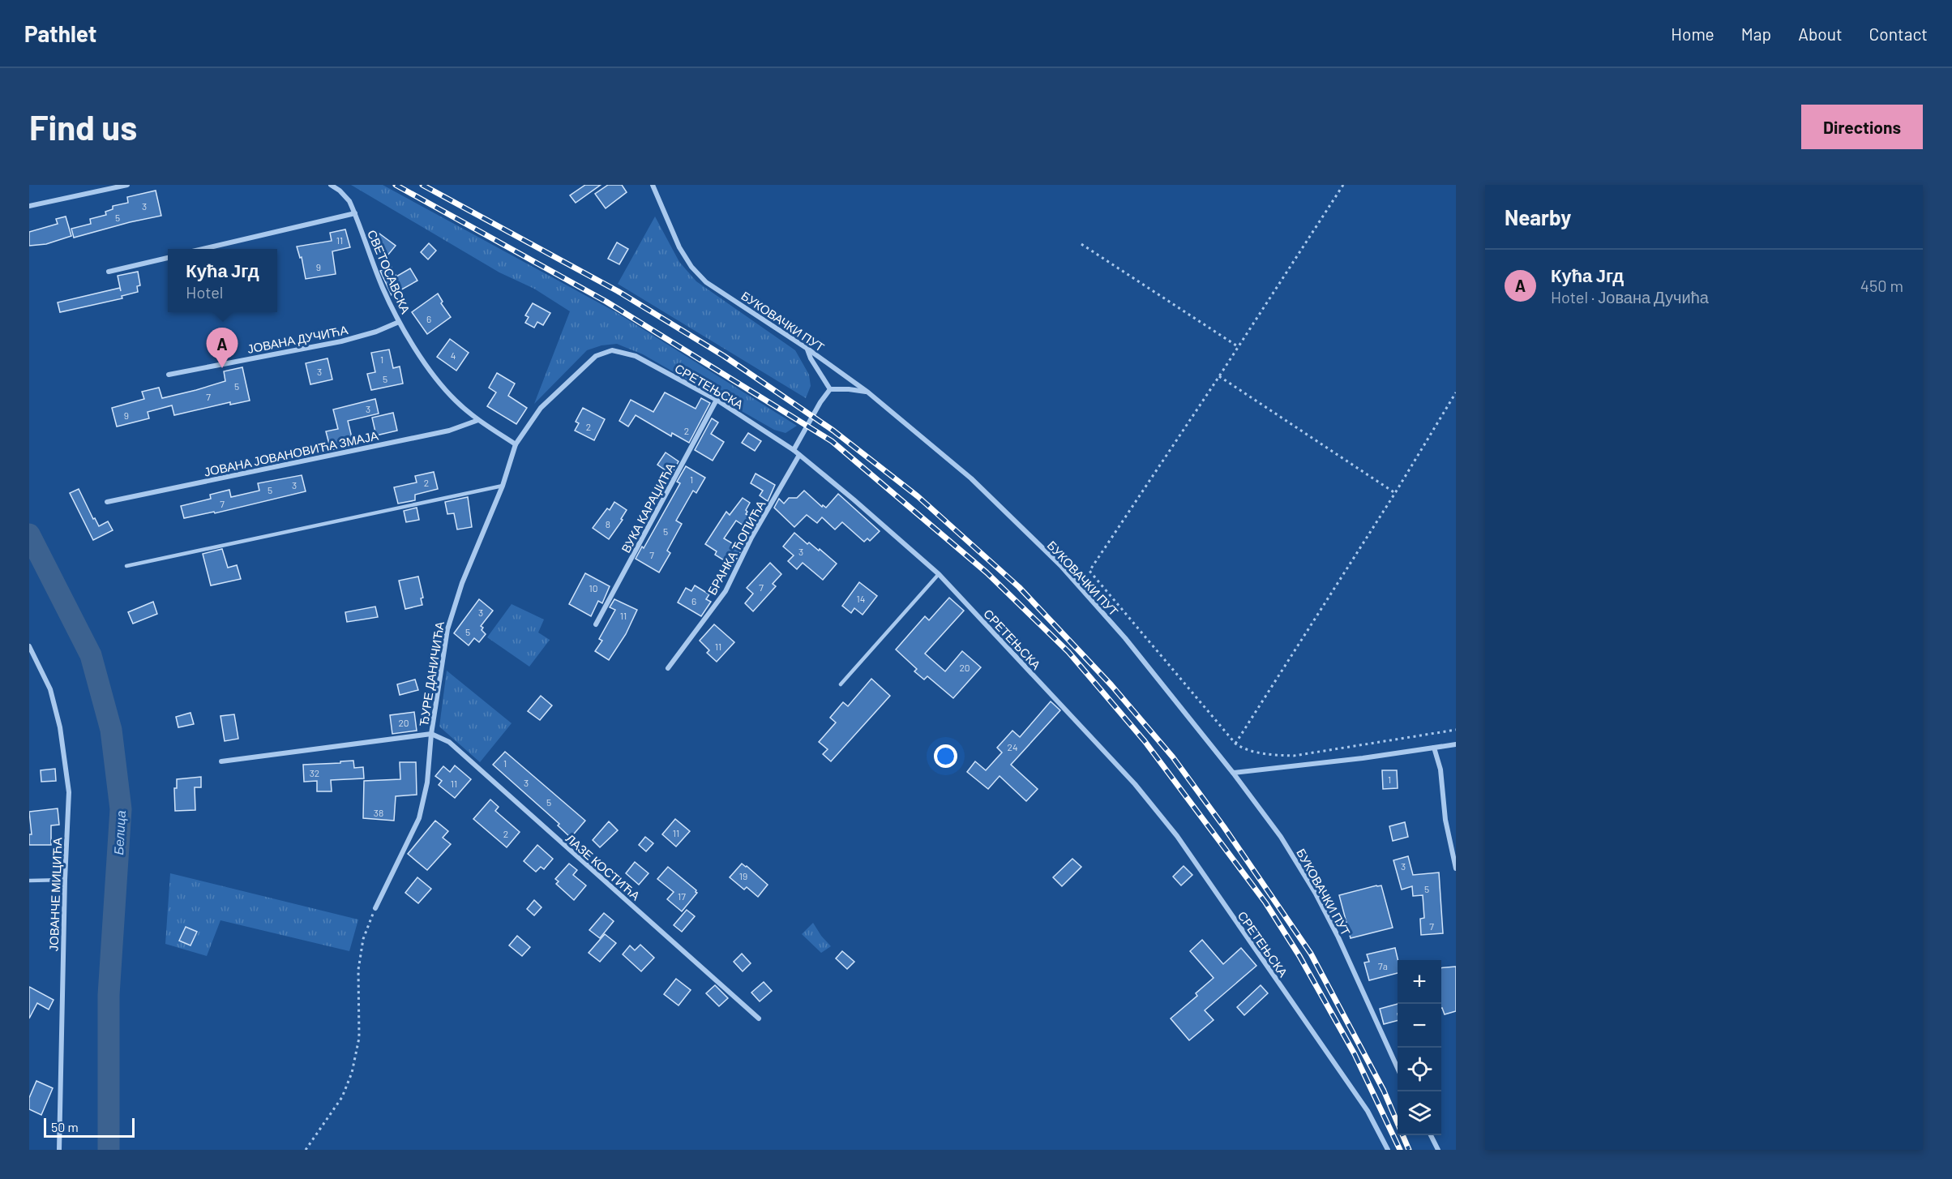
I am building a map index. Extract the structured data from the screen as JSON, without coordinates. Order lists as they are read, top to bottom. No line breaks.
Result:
{"streets":{"street":["СВЕТОСАВСКА","БУКОВАЧКИ ПУТ","ЈОВАНА ДУЧИЋА","СРЕТЕЊСКА","ЈОВАНА ЈОВАНОВИЋА ЗМАЈА","ВУКА КАРАЏИЋА","БРАНКА ЋОПИЋА","ЂУРЕ ДАНИЧИЋА","ЛАЗЕ КОСТИЋА","ЈОВАНЧЕ МИЦИЋА"]},"crossings":[["СВЕТОСАВСКА","ЈОВАНА ДУЧИЋА"],["СВЕТОСАВСКА","СРЕТЕЊСКА"],["СВЕТОСАВСКА","ЈОВАНА ЈОВАНОВИЋА ЗМАЈА"],["СВЕТОСАВСКА","ЂУРЕ ДАНИЧИЋА"],["СРЕТЕЊСКА","ВУКА КАРАЏИЋА"],["СРЕТЕЊСКА","БРАНКА ЋОПИЋА"],["СРЕТЕЊСКА","ЂУРЕ ДАНИЧИЋА"],["ЂУРЕ ДАНИЧИЋА","ЛАЗЕ КОСТИЋА"]],"water":["Белица"],"house_numbers":["3","5","11","9","6","4","1","3","5","5","7","3","9","2","2","1","2","3","5","7","8","5","3","7","7","10","14","6","3","11","5","11","20","20","24","1","32","1","3","11","5","38","11","2","3","19","5","17","7","7a"],"scale_bar":"50 m","page":{"header":"Pathlet","nav":["Home","Map","About","Contact"],"buttons":"Directions","title":"Find us","heading":"Nearby","list":[{"mark":"A","name":"Кућа Јгд","note":"Hotel · Јована Дучића","value":"450 m"}],"popup":["Кућа Јгд","Hotel"],"pins":"A","map_buttons":["+","−"],"scale":"50 m"}}
